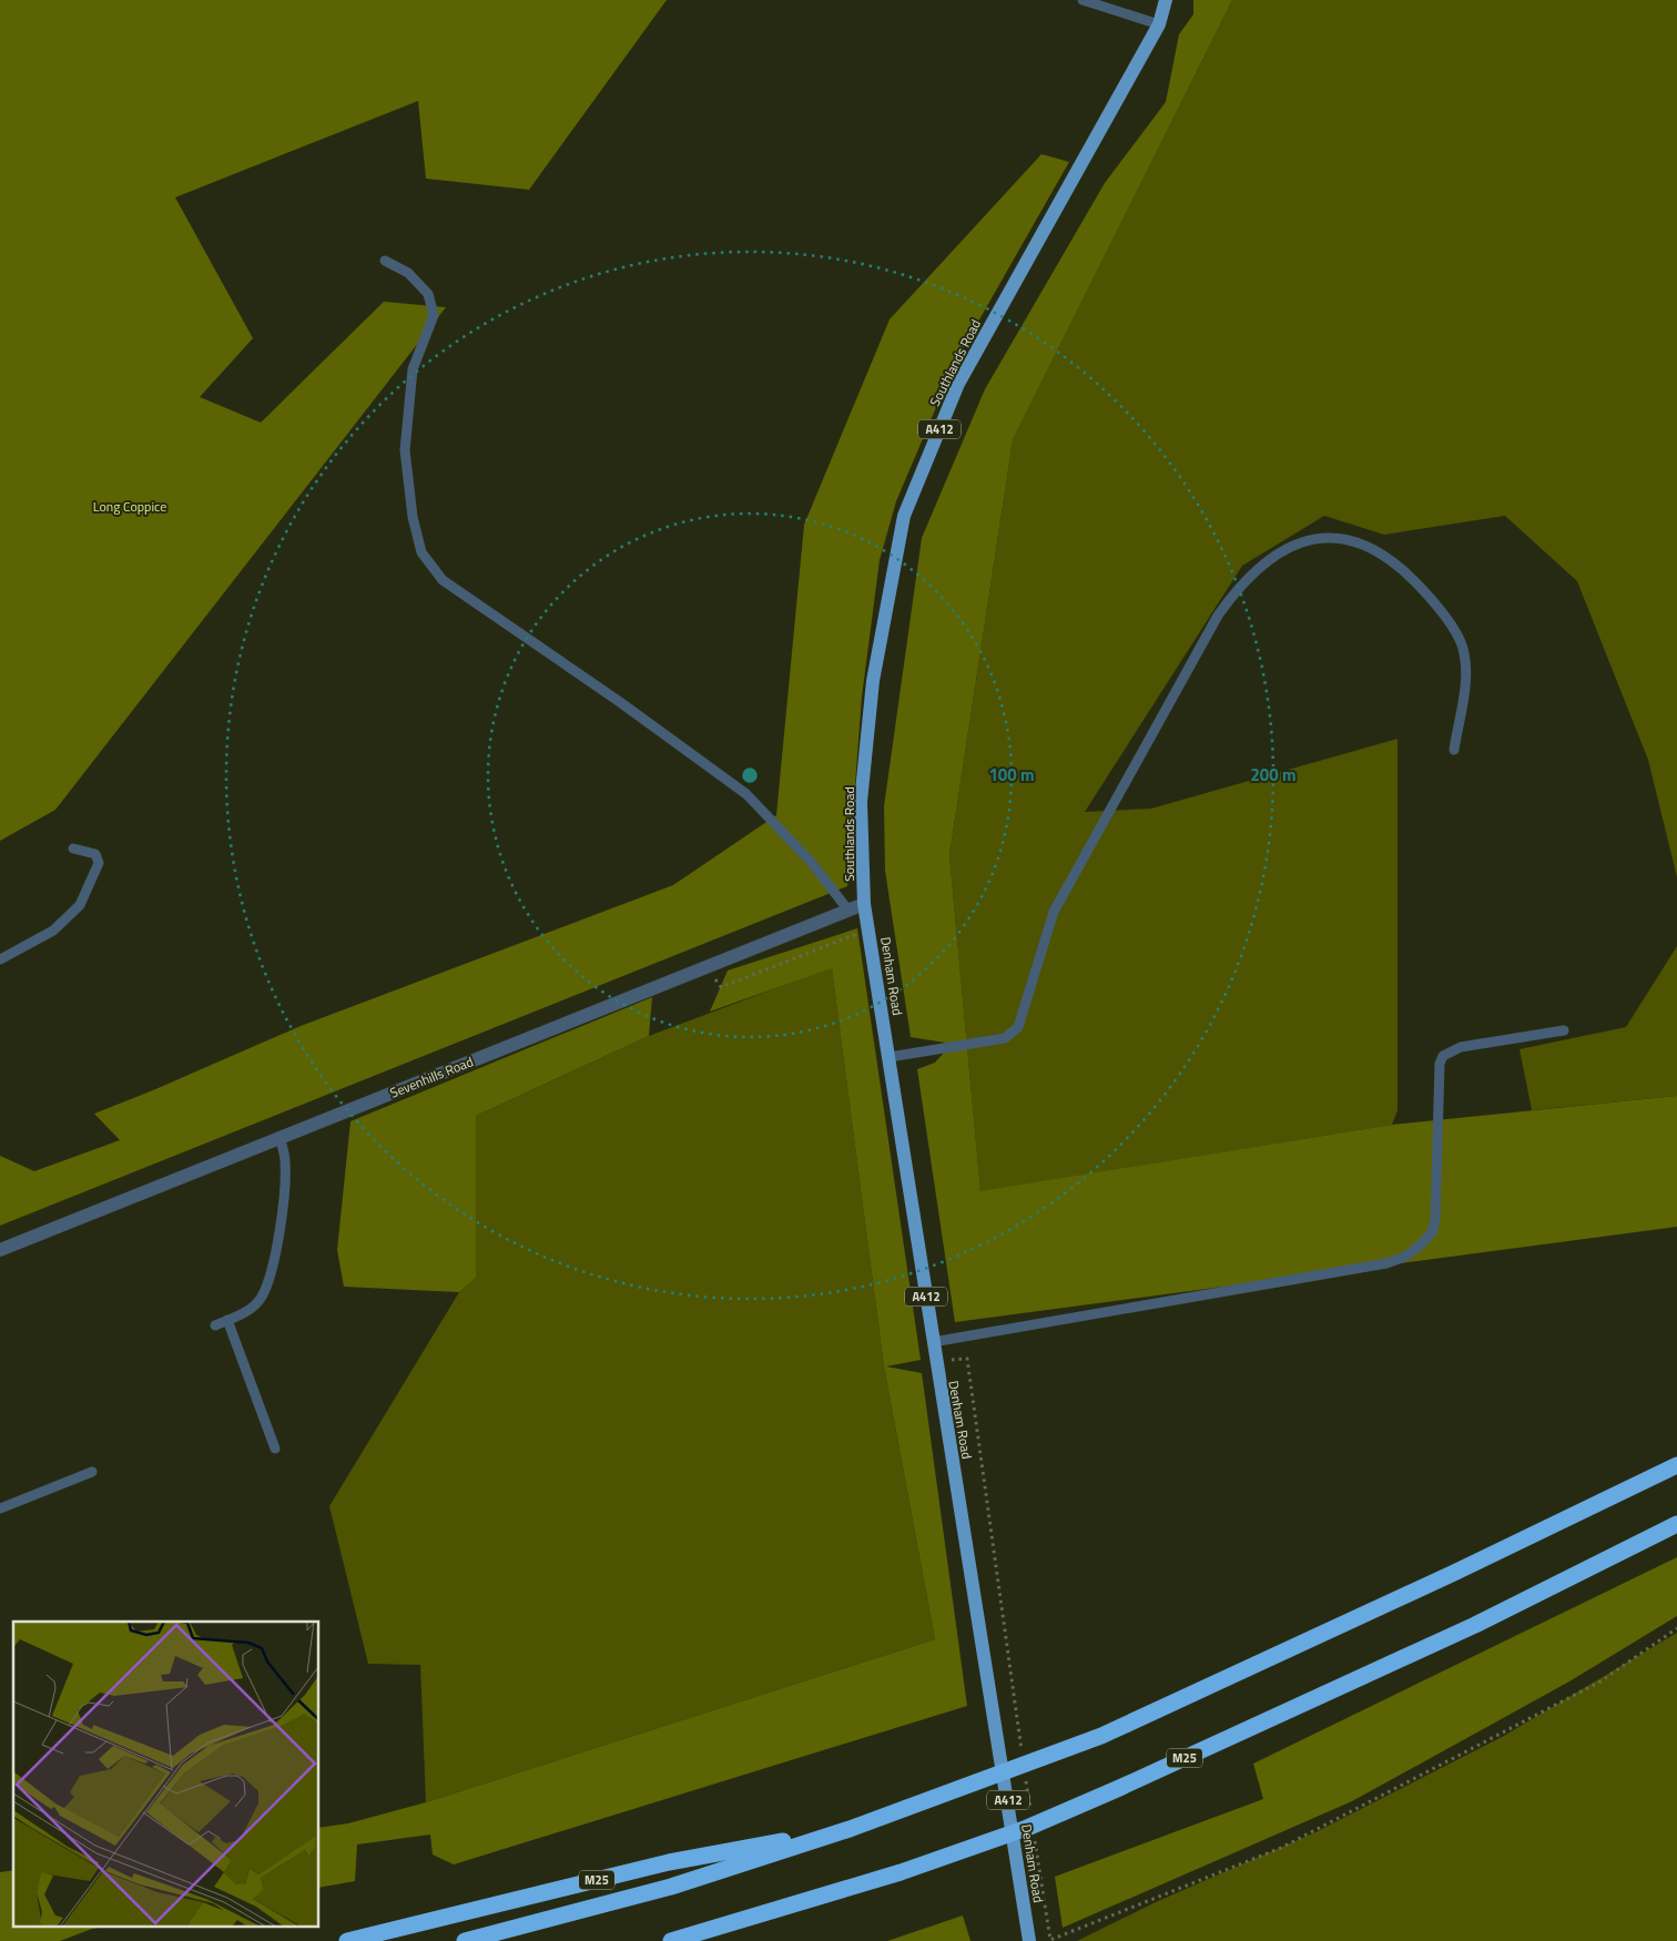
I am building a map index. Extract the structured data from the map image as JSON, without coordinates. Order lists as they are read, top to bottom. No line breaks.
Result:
{"streets":{"highway":["M25"],"main road":["Southlands Road","A412","Denham Road"],"street":["Sevenhills Road"]},"crossings":[["Southlands Road","Denham Road"],["Southlands Road","Sevenhills Road"],["Denham Road","Sevenhills Road"]],"parks":["Long Coppice"],"rings":["100 m","200 m"]}
